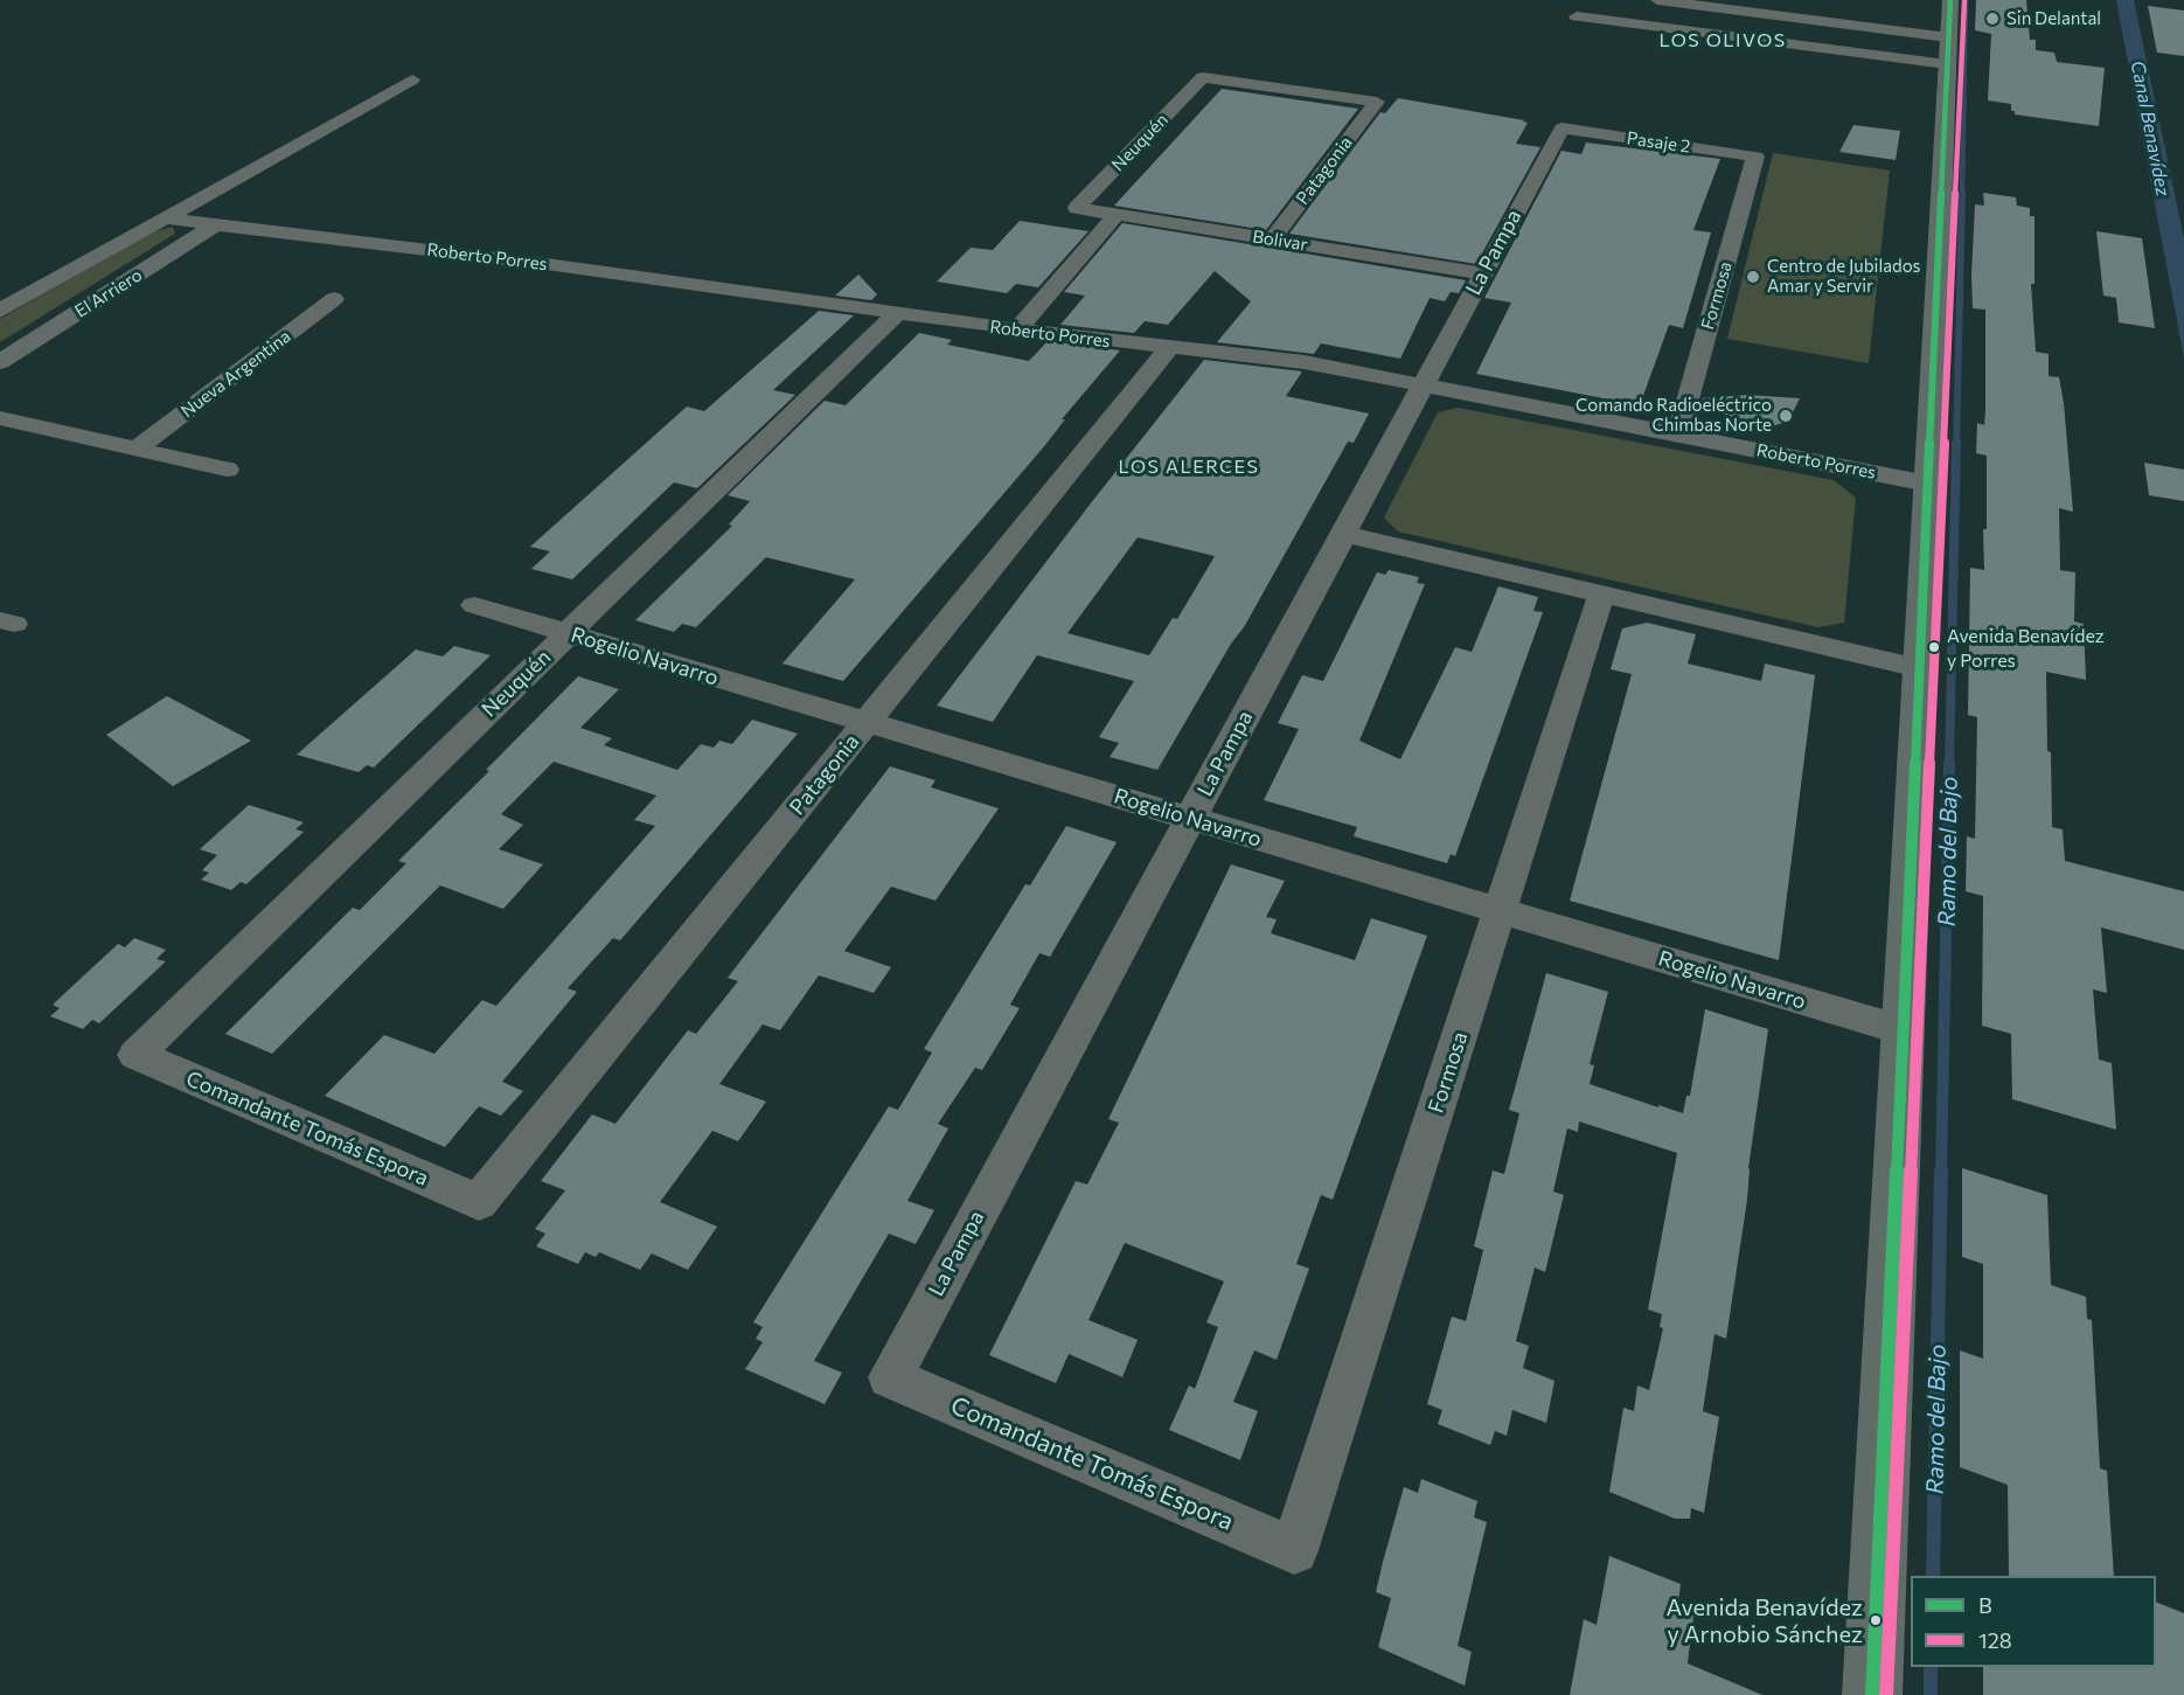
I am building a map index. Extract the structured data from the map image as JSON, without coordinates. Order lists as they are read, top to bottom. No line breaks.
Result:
{"streets":{"street":["Neuquén","Pasaje 2","Patagonia","Bolivar","La Pampa","Roberto Porres","El Arriero","Formosa","Nueva Argentina","Rogelio Navarro","Comandante Tomás Espora"]},"crossings":[["Neuquén","Patagonia"],["Neuquén","Bolivar"],["Neuquén","Roberto Porres"],["Neuquén","Rogelio Navarro"],["Neuquén","Comandante Tomás Espora"],["Pasaje 2","La Pampa"],["Pasaje 2","Formosa"],["Patagonia","Bolivar"],["Patagonia","Roberto Porres"],["Patagonia","Rogelio Navarro"],["Patagonia","Comandante Tomás Espora"],["Bolivar","La Pampa"],["La Pampa","Roberto Porres"],["La Pampa","Rogelio Navarro"],["La Pampa","Comandante Tomás Espora"],["Roberto Porres","El Arriero"],["Roberto Porres","Formosa"],["Formosa","Rogelio Navarro"],["Formosa","Comandante Tomás Espora"]],"districts":["LOS OLIVOS","LOS ALERCES"],"water":["Canal Benavídez","Ramo del Bajo"],"places":["Sin Delantal","Centro de Jubilados Amar y Servir","Comando Radioeléctrico Chimbas Norte","Avenida Benavídez y Porres","Avenida Benavídez y Arnobio Sánchez"],"lines":["transit line B","transit line 128"],"legend":["B","128"]}
